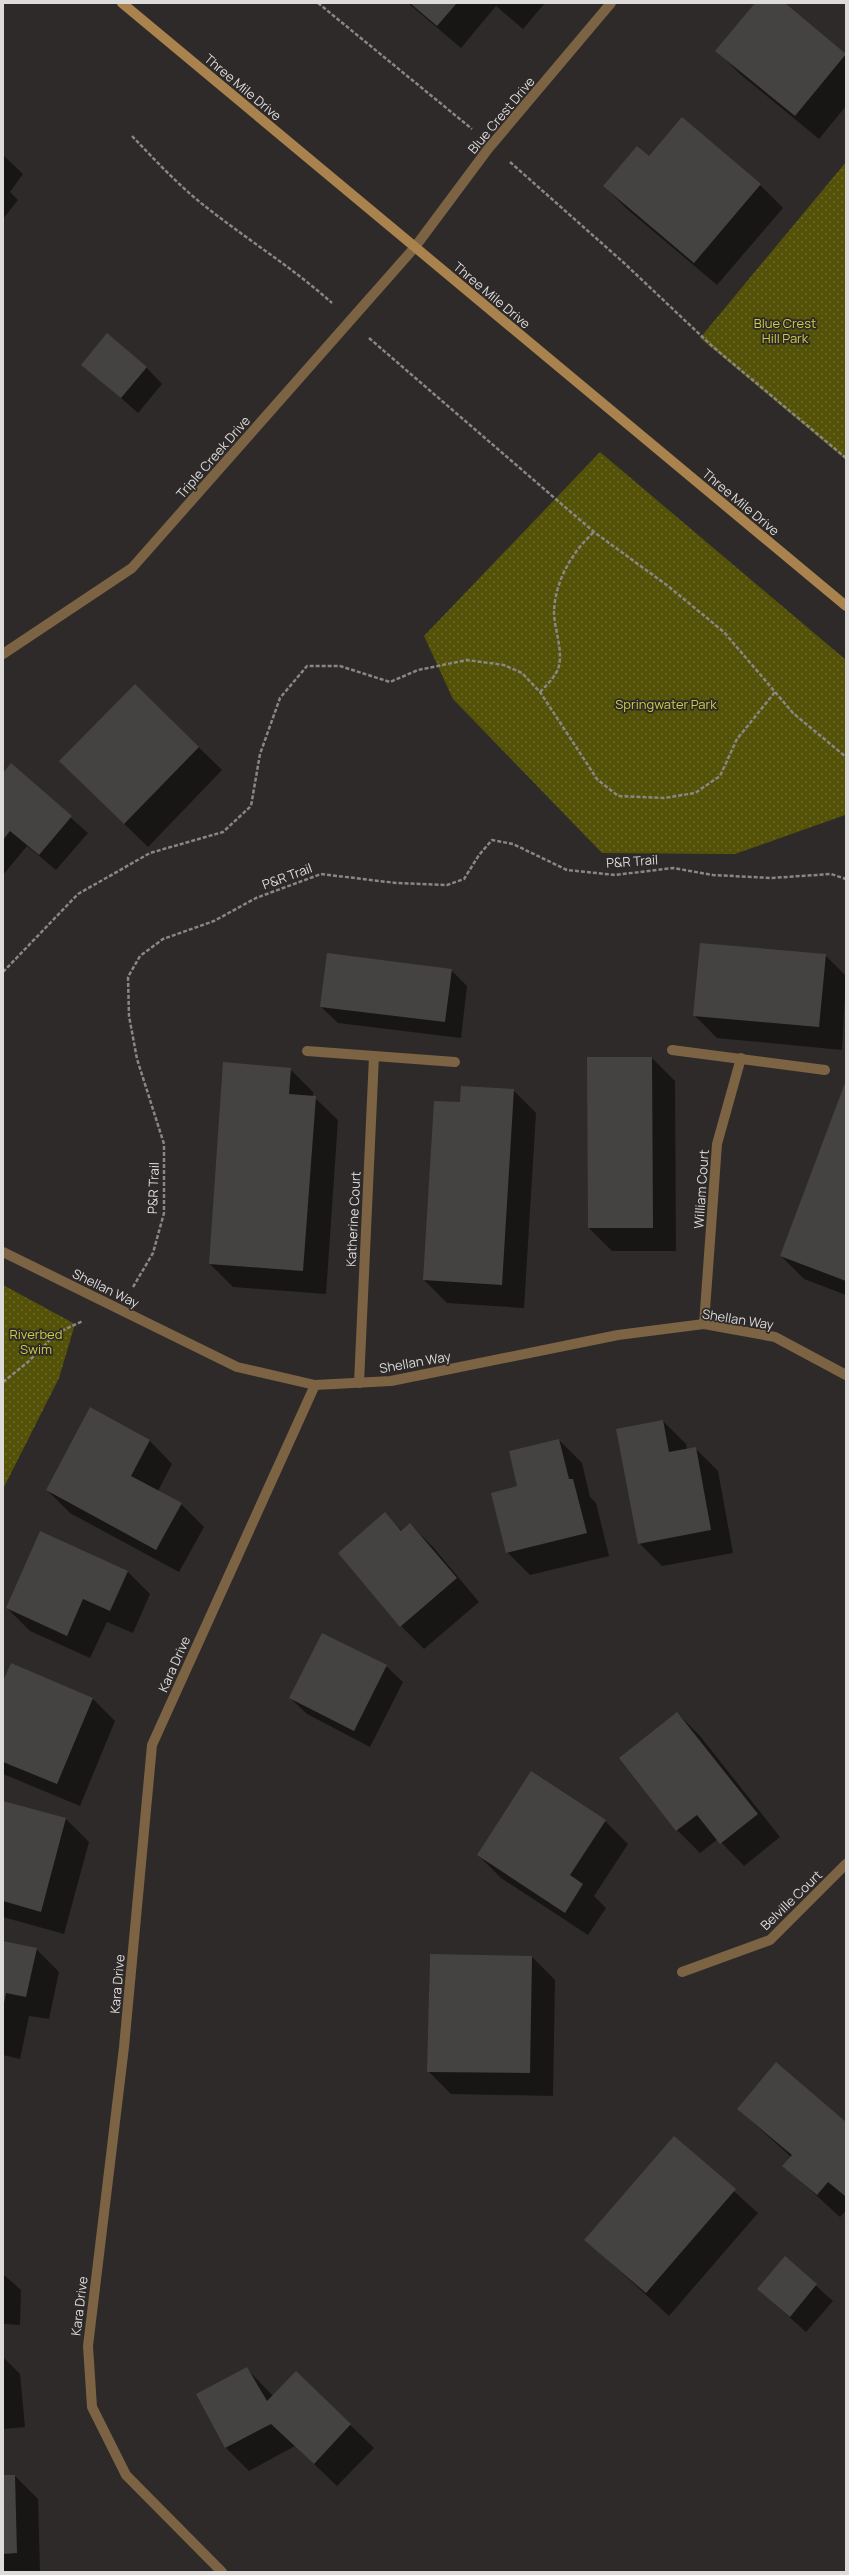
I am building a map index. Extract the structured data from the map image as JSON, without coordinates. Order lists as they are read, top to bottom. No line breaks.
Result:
{"streets":{"main road":["Three Mile Drive"],"street":["Blue Crest Drive","Triple Creek Drive","William Court","Katherine Court","Shellan Way","Kara Drive","Belville Court"],"path":["P&R Trail"]},"crossings":[["Three Mile Drive","Blue Crest Drive"],["Three Mile Drive","Triple Creek Drive"],["Blue Crest Drive","Triple Creek Drive"],["P&R Trail","Shellan Way"],["William Court","Shellan Way"],["Katherine Court","Shellan Way"],["Shellan Way","Kara Drive"]],"parks":["Blue Crest Hill Park","Springwater Park","Riverbed Swim"]}
